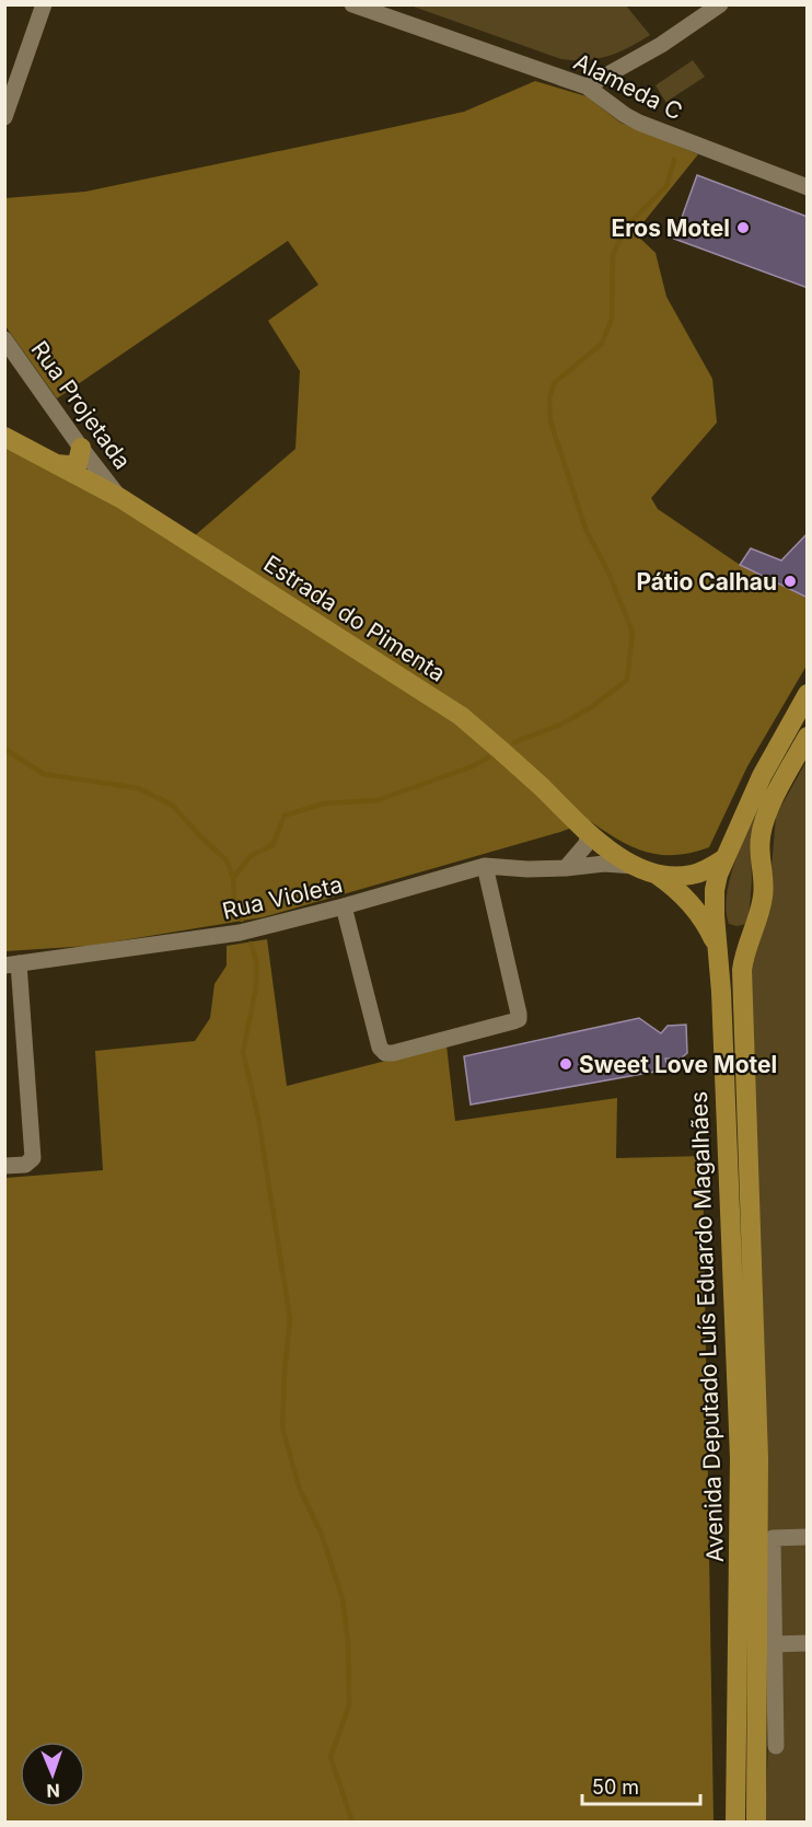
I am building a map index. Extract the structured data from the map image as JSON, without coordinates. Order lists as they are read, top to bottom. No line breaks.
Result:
{"streets":{"main road":["Estrada do Pimenta","Avenida Deputado Luís Eduardo Magalhães"],"street":["Alameda C","Rua Projetada","Rua Violeta"]},"crossings":[["Rua Projetada","Estrada do Pimenta"],["Estrada do Pimenta","Rua Violeta"],["Estrada do Pimenta","Avenida Deputado Luís Eduardo Magalhães"]],"places":["Eros Motel","Pátio Calhau","Sweet Love Motel"],"scale_bar":"50 m","north":"bottom"}
